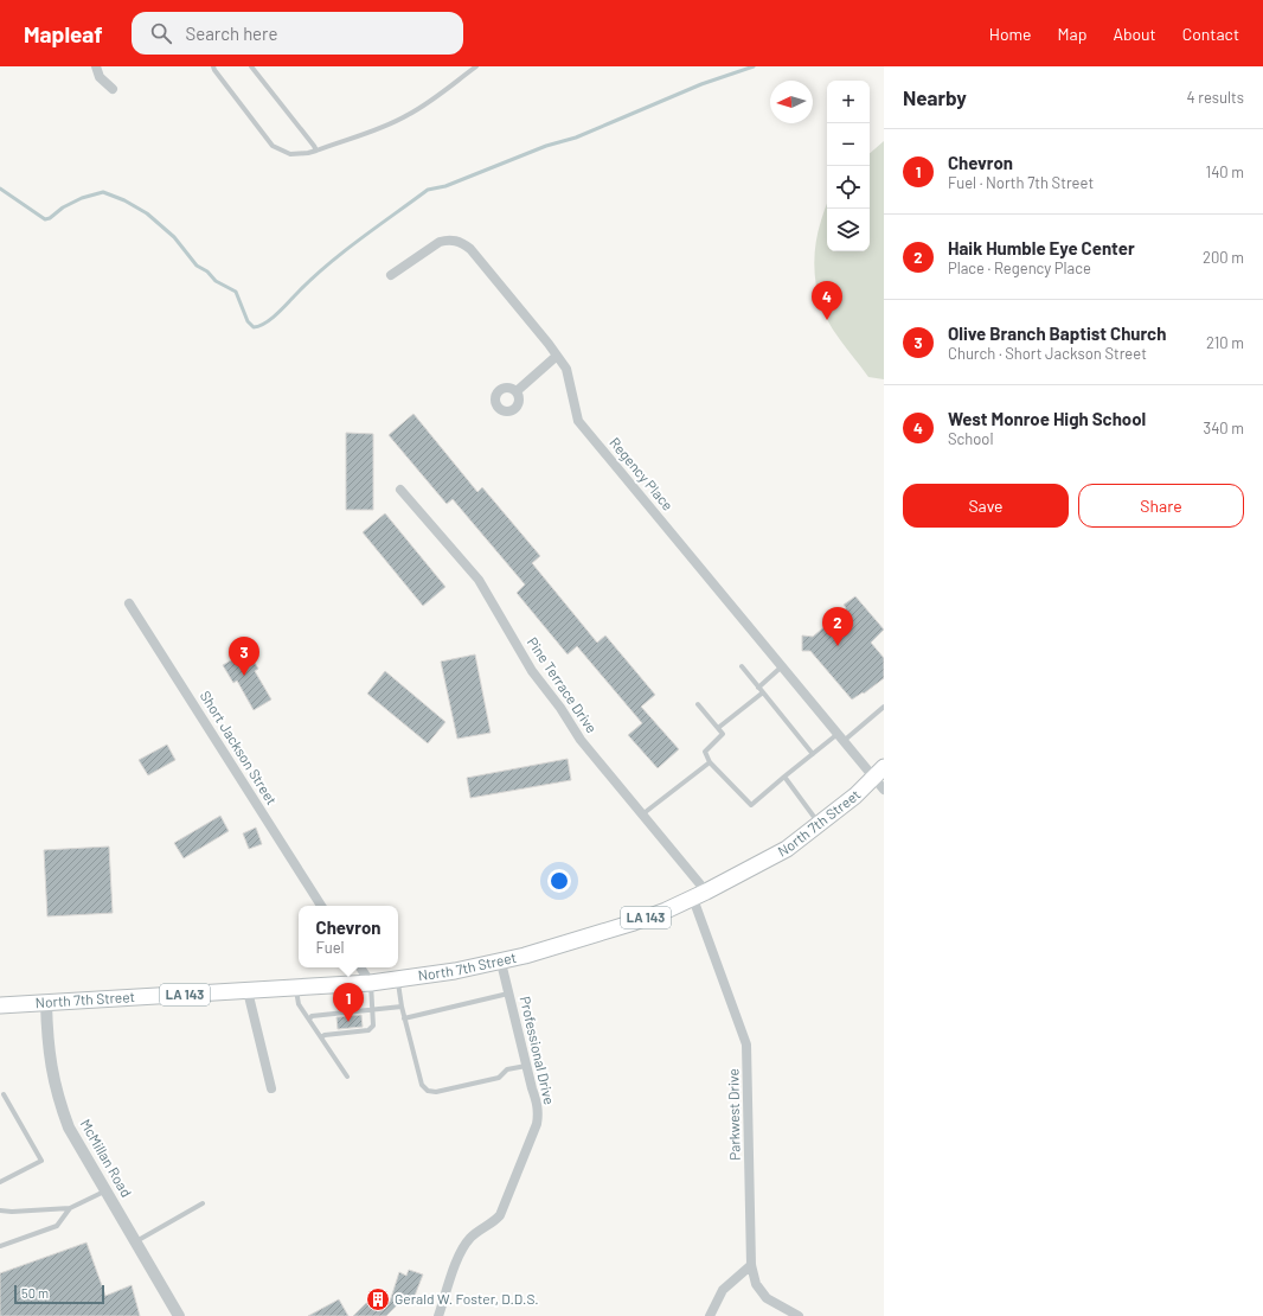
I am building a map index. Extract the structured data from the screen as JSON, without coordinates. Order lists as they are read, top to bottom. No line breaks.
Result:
{"streets":{"main road":["North 7th Street","LA 143"],"street":["Regency Place","Pine Terrace Drive","Short Jackson Street","Professional Drive","Parkwest Drive","McMillan Road"]},"crossings":[["Regency Place","North 7th Street"],["Pine Terrace Drive","North 7th Street"],["Pine Terrace Drive","Parkwest Drive"],["North 7th Street","Professional Drive"],["North 7th Street","Parkwest Drive"],["North 7th Street","McMillan Road"]],"places":{"building":["Gerald W. Foster, D.D.S."]},"scale_bar":"50 m","north":"left","page":{"header":"Mapleaf","search":"Search here","nav":["Home","Map","About","Contact"],"heading":["Nearby","4 results"],"map_buttons":["+","−"],"list":[{"mark":"1","name":"Chevron","note":"Fuel · North 7th Street","value":"140 m"},{"mark":"2","name":"Haik Humble Eye Center","note":"Place · Regency Place","value":"200 m"},{"mark":"3","name":"Olive Branch Baptist Church","note":"Church · Short Jackson Street","value":"210 m"},{"mark":"4","name":"West Monroe High School","note":"School","value":"340 m"}],"pins":["4","2","3","1"],"buttons":["Save","Share"],"popup":["Chevron","Fuel"],"scale":"50 m"}}
